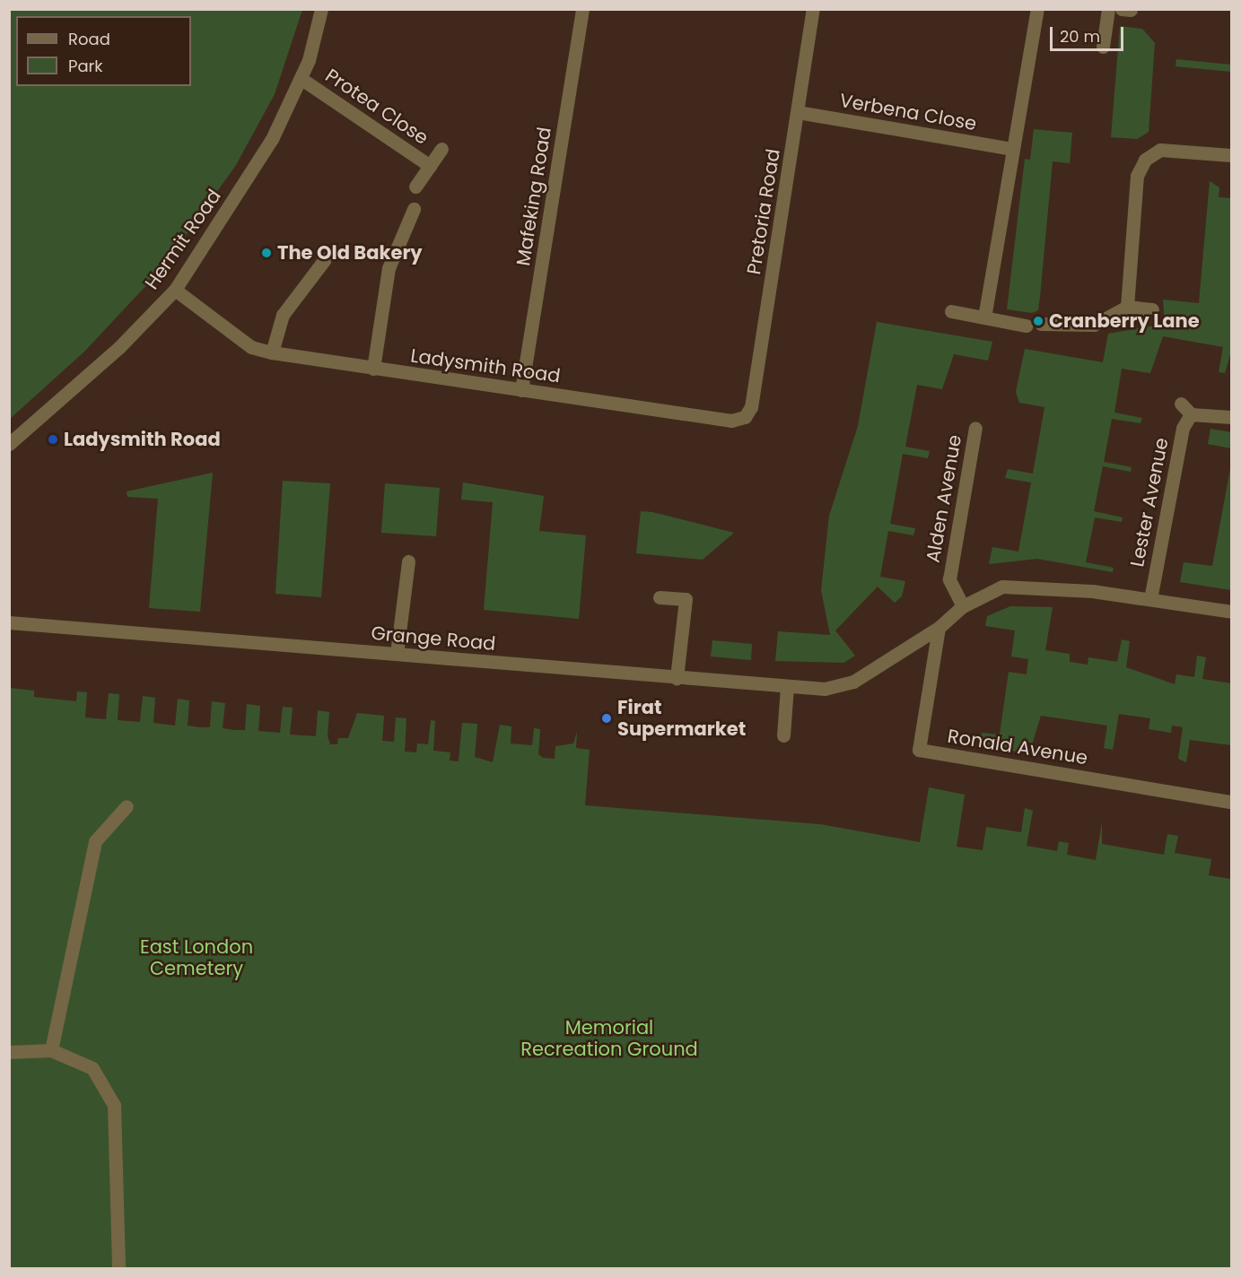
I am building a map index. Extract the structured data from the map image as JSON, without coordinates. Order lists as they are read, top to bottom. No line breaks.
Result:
{"streets":{"street":["Protea Close","Verbena Close","Mafeking Road","Pretoria Road","Hermit Road","Ladysmith Road","Alden Avenue","Lester Avenue","Grange Road","Ronald Avenue"]},"crossings":[["Protea Close","Hermit Road"],["Verbena Close","Pretoria Road"],["Mafeking Road","Ladysmith Road"],["Pretoria Road","Ladysmith Road"],["Hermit Road","Ladysmith Road"],["Alden Avenue","Grange Road"],["Lester Avenue","Grange Road"],["Grange Road","Ronald Avenue"]],"parks":["East London Cemetery","Memorial Recreation Ground"],"places":["The Old Bakery","Cranberry Lane","Ladysmith Road","Firat Supermarket"],"legend":["Road","Park"],"scale_bar":"20 m"}
